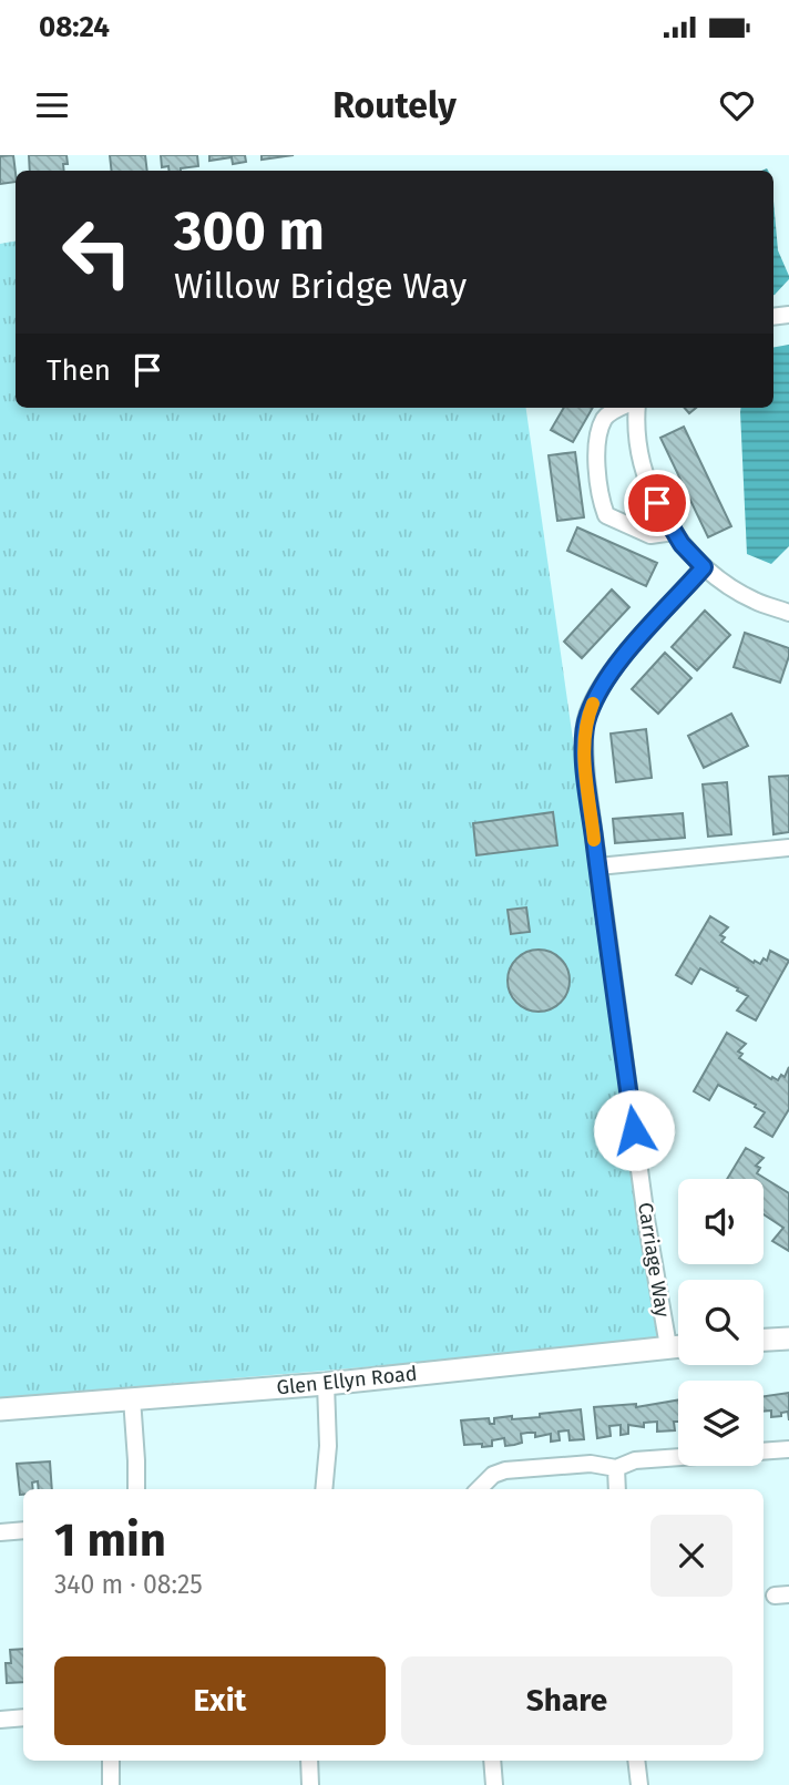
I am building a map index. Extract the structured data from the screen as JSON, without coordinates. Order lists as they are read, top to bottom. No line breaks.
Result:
{"streets":{"street":["Carriage Way","Glen Ellyn Road"]},"crossings":[["Carriage Way","Glen Ellyn Road"]],"page":{"status":"08:24","header":"Routely","turn":["300 m","Willow Bridge Way"],"then":"Then","heading":["1 min","340 m · 08:25"],"buttons":["Exit","Share"]}}
